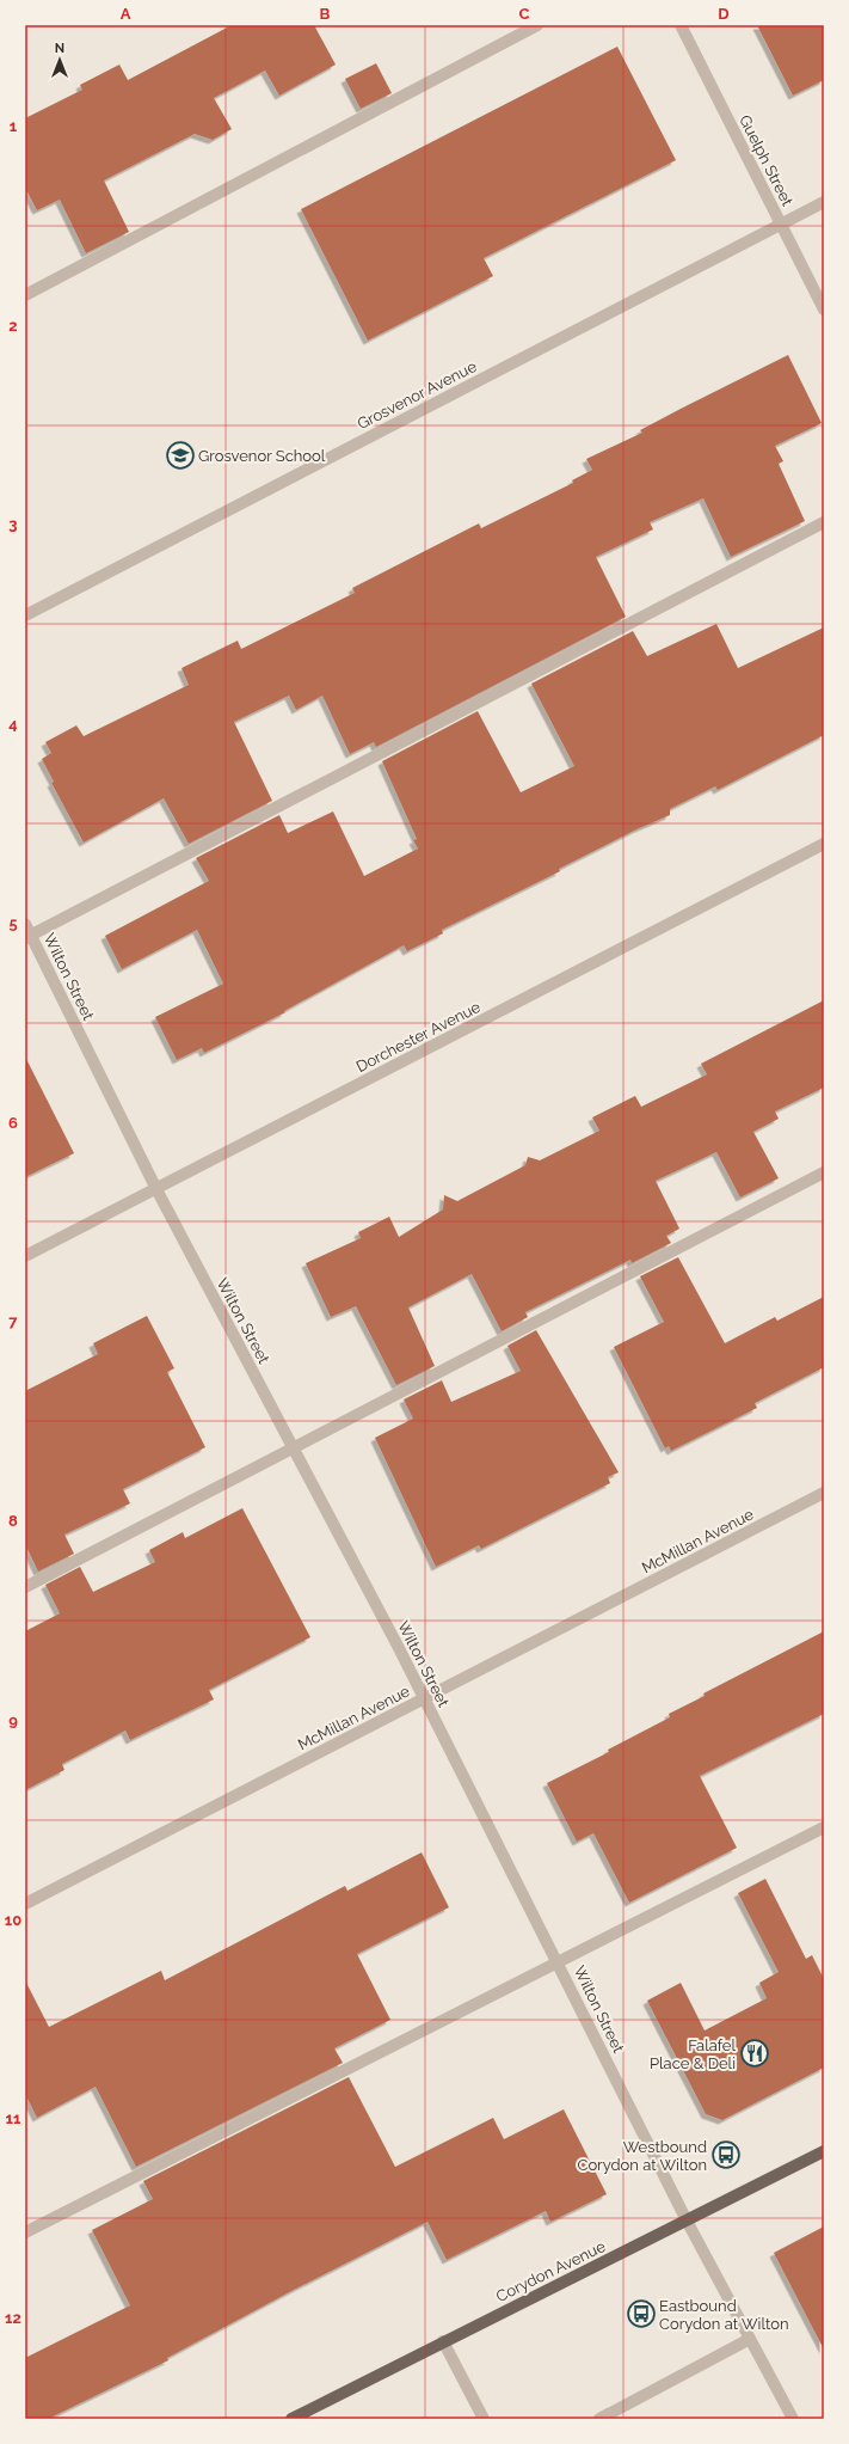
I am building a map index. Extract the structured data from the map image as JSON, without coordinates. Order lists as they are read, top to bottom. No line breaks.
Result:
{"streets":{"main road":["Corydon Avenue"],"street":["Guelph Street","Grosvenor Avenue","Wilton Street","Dorchester Avenue","McMillan Avenue"]},"crossings":[["Guelph Street","Grosvenor Avenue"],["Wilton Street","Dorchester Avenue"],["Wilton Street","McMillan Avenue"],["Wilton Street","Corydon Avenue"]],"places":{"school or university":["Grosvenor School"],"restaurant":["Falafel Place & Deli"],"bus stop":["Westbound Corydon at Wilton","Eastbound Corydon at Wilton"]},"north":"top","grid":{"columns":["A","B","C","D"],"rows":["1","2","3","4","5","6","7","8","9","10","11","12"]}}
